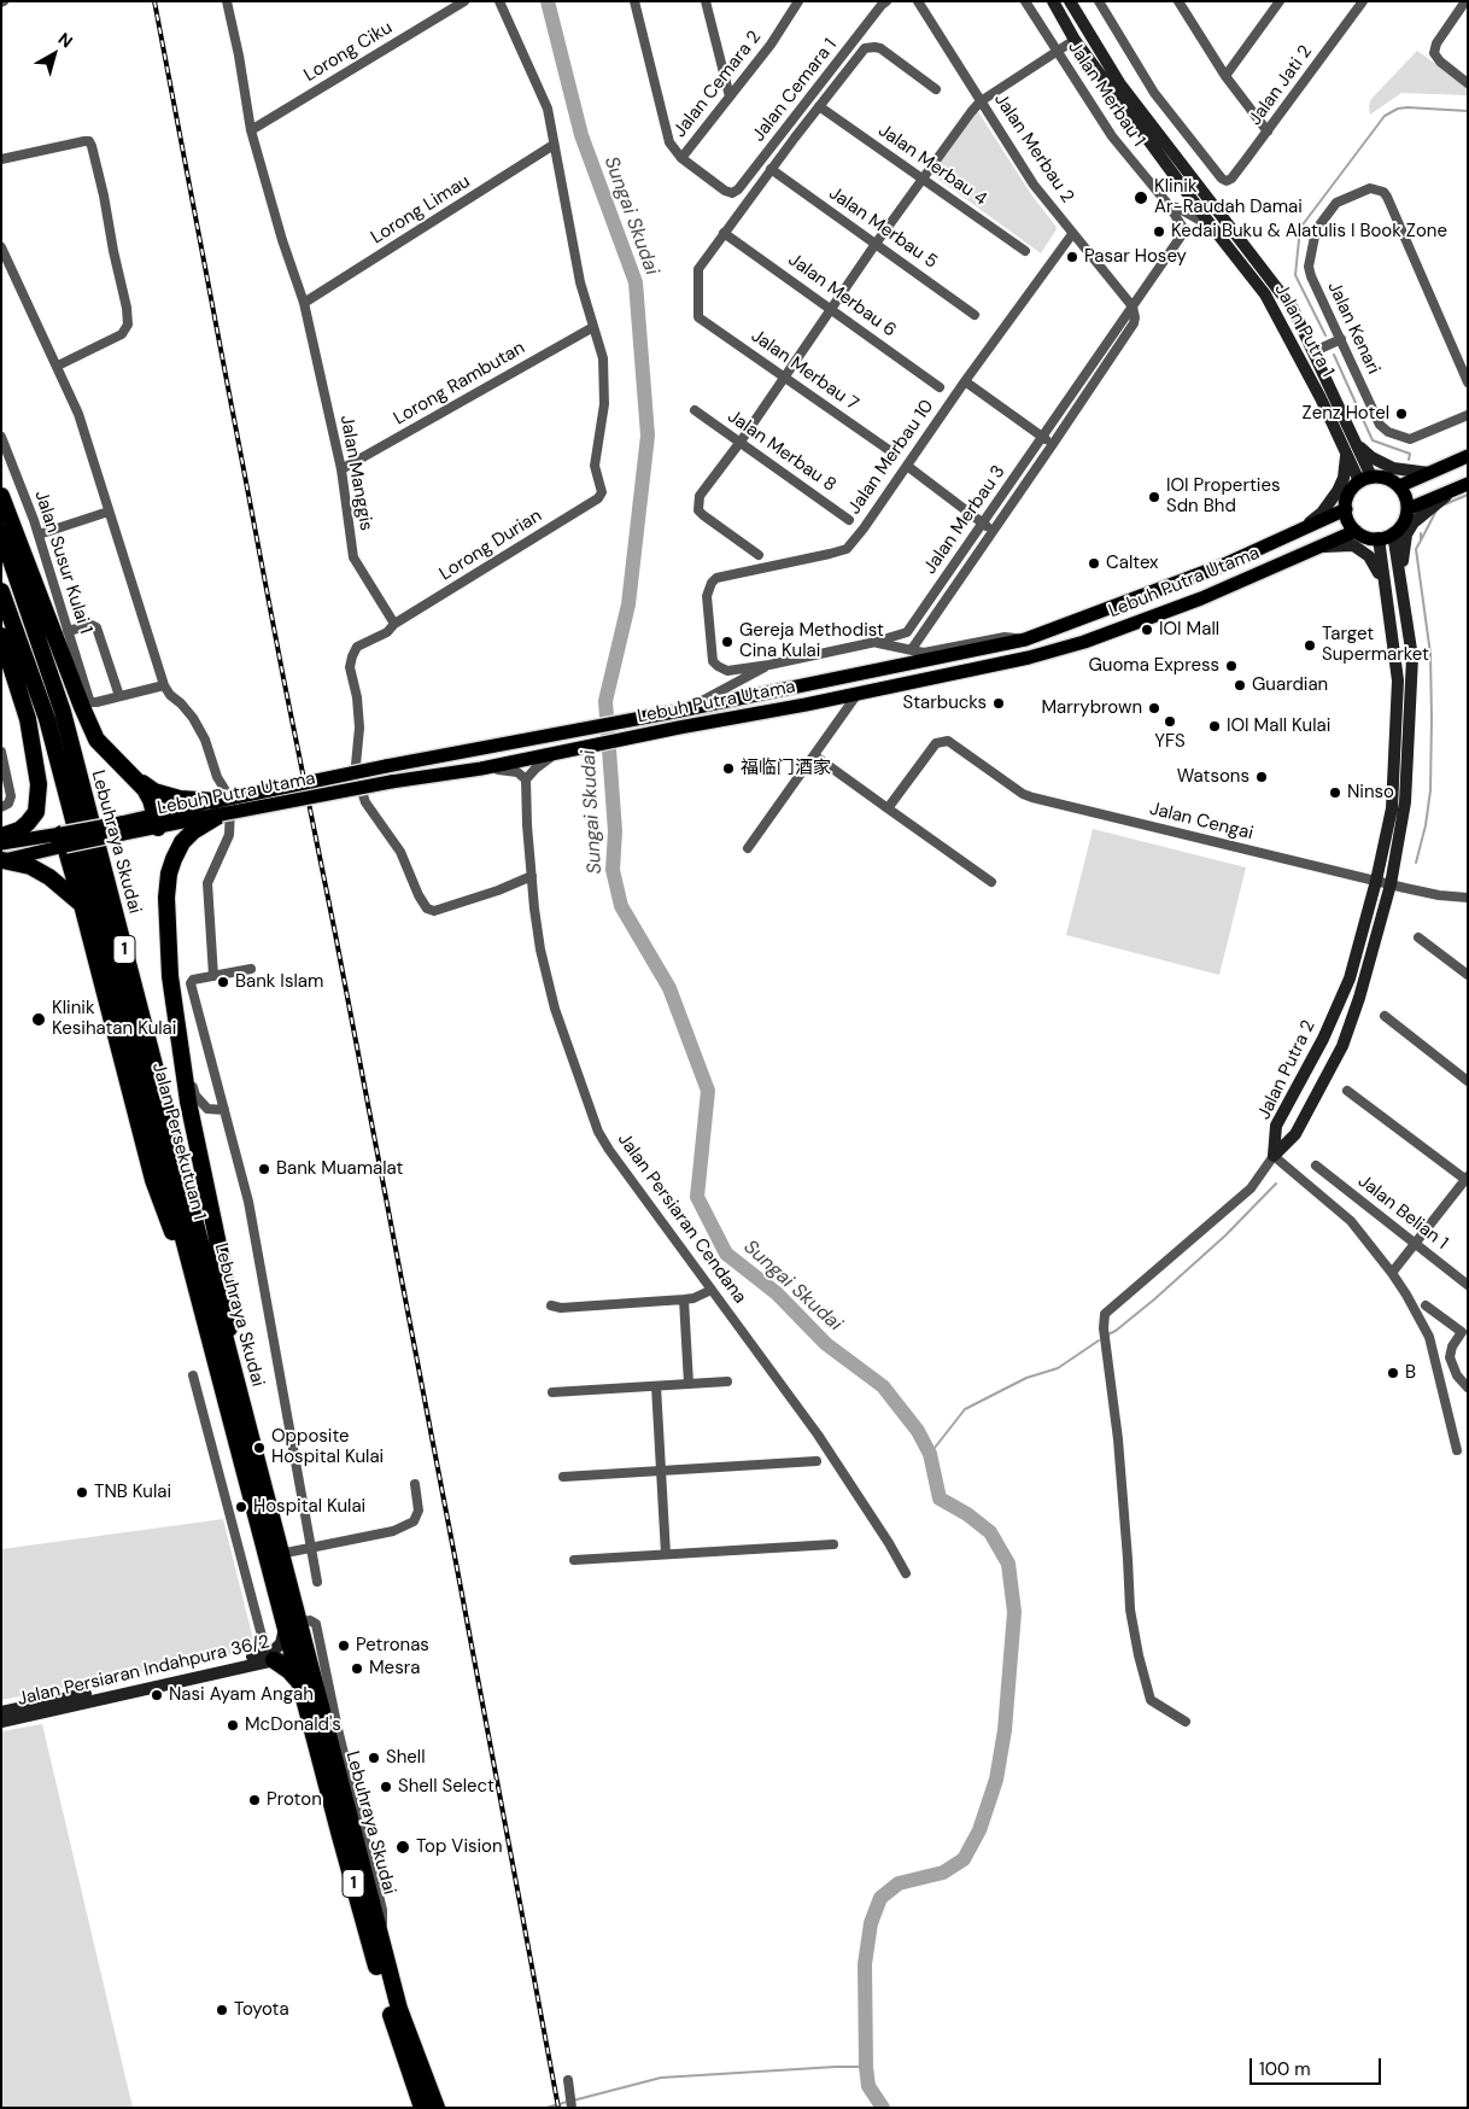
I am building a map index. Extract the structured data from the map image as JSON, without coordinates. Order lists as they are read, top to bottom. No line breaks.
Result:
{"streets":{"highway":["Lebuhraya Skudai","1","Jalan Persekutuan 1"],"main road":["Lebuh Putra Utama"],"street":["Lorong Ciku","Jalan Cemara 2","Jalan Jati 2","Jalan Cemara 1","Jalan Merbau 1","Jalan Merbau 2","Jalan Merbau 4","Lorong Limau","Jalan Merbau 5","Jalan Merbau 6","Jalan Kenari","Jalan Putra 1","Jalan Merbau 7","Lorong Rambutan","Jalan Merbau 8","Jalan Merbau 10","Jalan Manggis","Jalan Merbau 3","Lorong Durian","Jalan Susur Kulai 1","Jalan Cengai","Jalan Putra 2","Jalan Belian 1","Jalan Persiaran Cendana","Jalan Persiaran Indahpura 36/2"]},"crossings":[["Lorong Ciku","Jalan Manggis"],["Jalan Cemara 2","Jalan Cemara 1"],["Jalan Merbau 1","Jalan Merbau 3"],["Jalan Merbau 2","Jalan Merbau 10"],["Jalan Merbau 2","Jalan Merbau 3"],["Lorong Limau","Jalan Manggis"],["Jalan Merbau 6","Jalan Merbau 7"],["Jalan Putra 1","Lebuh Putra Utama"],["Jalan Putra 1","Jalan Putra 2"],["Lorong Rambutan","Jalan Manggis"],["Lorong Rambutan","Lorong Durian"],["Jalan Merbau 10","Jalan Merbau 3"],["Jalan Manggis","Lorong Durian"],["Lebuh Putra Utama","Jalan Putra 2"],["Jalan Cengai","Jalan Putra 2"],["Lebuhraya Skudai","Jalan Persekutuan 1"],["Lebuhraya Skudai","Jalan Persiaran Indahpura 36/2"]],"water":["Sungai Skudai"],"places":["Klinik Ar-Raudah Damai","Kedai Buku & Alatulis I Book Zone","Pasar Hosey","Zenz Hotel","IOI Properties Sdn Bhd","Caltex","IOI Mall","Gereja Methodist Cina Kulai","Target Supermarket","Guoma Express","Guardian","Starbucks","Marrybrown","YFS","IOI Mall Kulai","福临门酒家","Watsons","Ninso","Bank Islam","Klinik Kesihatan Kulai","Bank Muamalat","B","Opposite Hospital Kulai","TNB Kulai","Hospital Kulai","Petronas","Mesra","Nasi Ayam Angah","McDonald's","Shell","Shell Select","Proton","Top Vision","Toyota"],"scale_bar":"100 m","north":"top right"}
